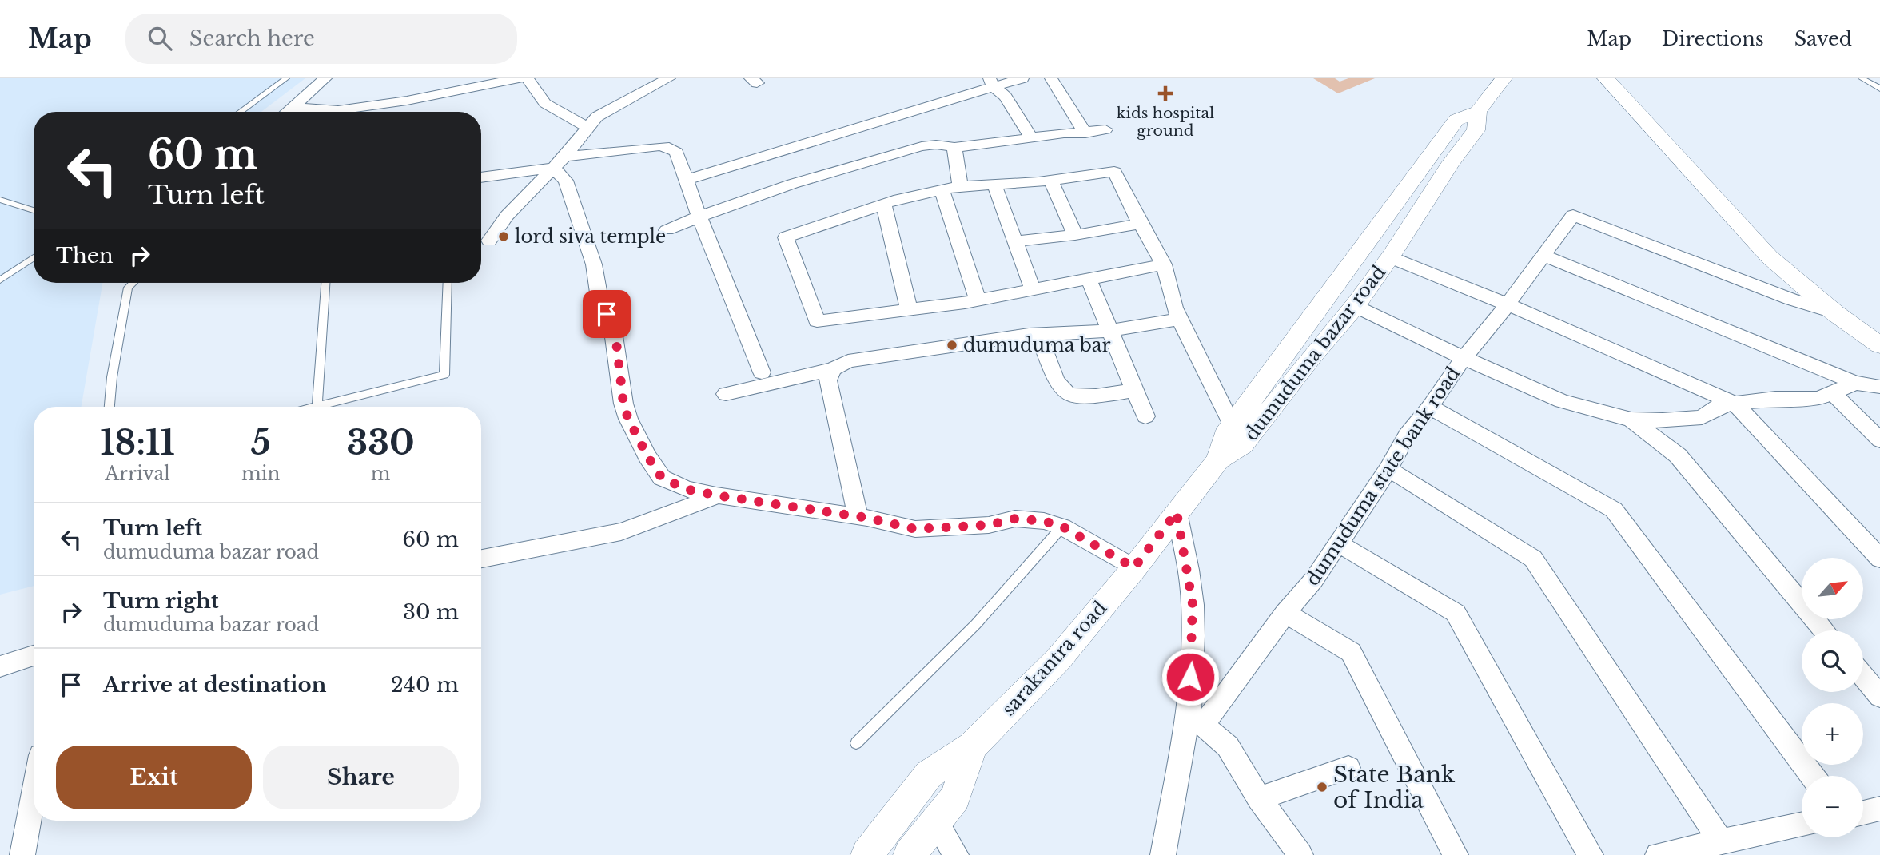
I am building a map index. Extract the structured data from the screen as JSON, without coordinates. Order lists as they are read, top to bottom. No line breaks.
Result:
{"streets":{"street":["dumuduma bazar road","dumuduma state bank road","sarakantra road"]},"crossings":[["dumuduma bazar road","sarakantra road"]],"places":{"health":["kids hospital ground"],"other":["lord siva temple","dumuduma bar","State Bank of India"]},"north":"top right","page":{"header":"Map","search":"Search here","nav":["Map","Directions","Saved"],"turn":["60 m","Turn left"],"then":"Then","eta":["18:11","Arrival","5","min","330","m"],"list":[{"name":"Turn left","note":"dumuduma bazar road","value":"60 m"},{"name":"Turn right","note":"dumuduma bazar road","value":"30 m"},{"name":"Arrive at destination","value":"240 m"}],"map_buttons":["+","−"],"buttons":["Exit","Share"]}}
